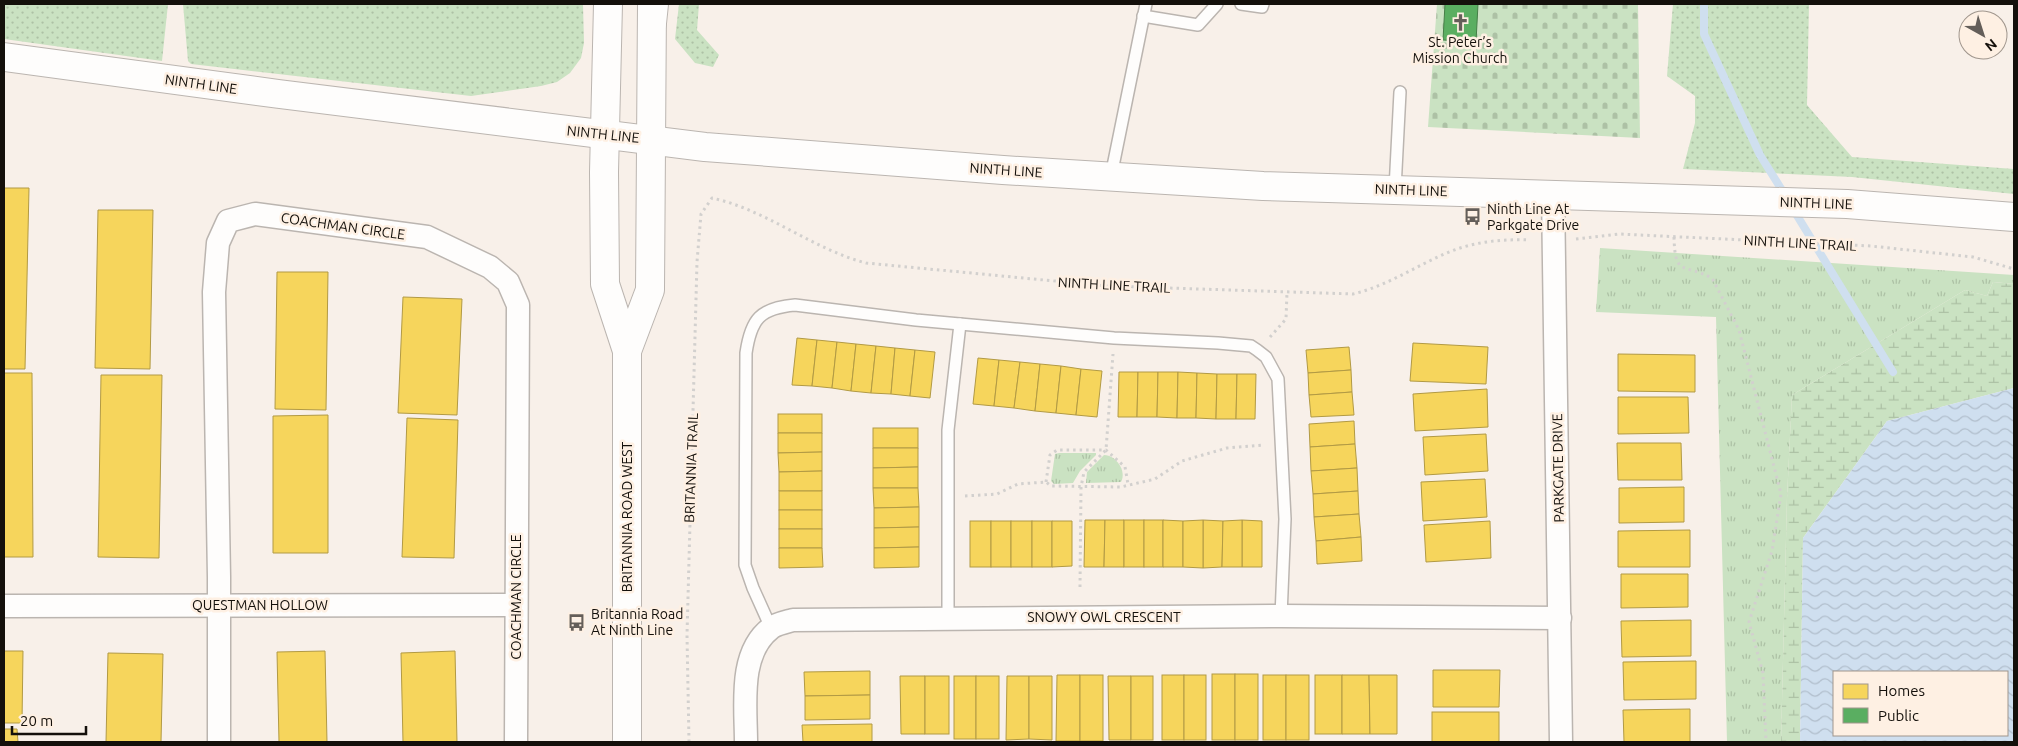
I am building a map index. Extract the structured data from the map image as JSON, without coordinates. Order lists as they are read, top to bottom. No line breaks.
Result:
{"streets":{"main road":["NINTH LINE","BRITANNIA ROAD WEST"],"street":["COACHMAN CIRCLE","PARKGATE DRIVE","QUESTMAN HOLLOW","SNOWY OWL CRESCENT"],"path":["NINTH LINE TRAIL","BRITANNIA TRAIL"]},"crossings":[["NINTH LINE","PARKGATE DRIVE"],["NINTH LINE","BRITANNIA ROAD WEST"],["COACHMAN CIRCLE","QUESTMAN HOLLOW"],["NINTH LINE TRAIL","BRITANNIA TRAIL"],["PARKGATE DRIVE","SNOWY OWL CRESCENT"]],"places":{"church":["St. Peter’s Mission Church"],"bus stop":["Ninth Line At Parkgate Drive","Britannia Road At Ninth Line"]},"legend":["Homes","Public"],"scale_bar":"20 m","north":"bottom right"}
